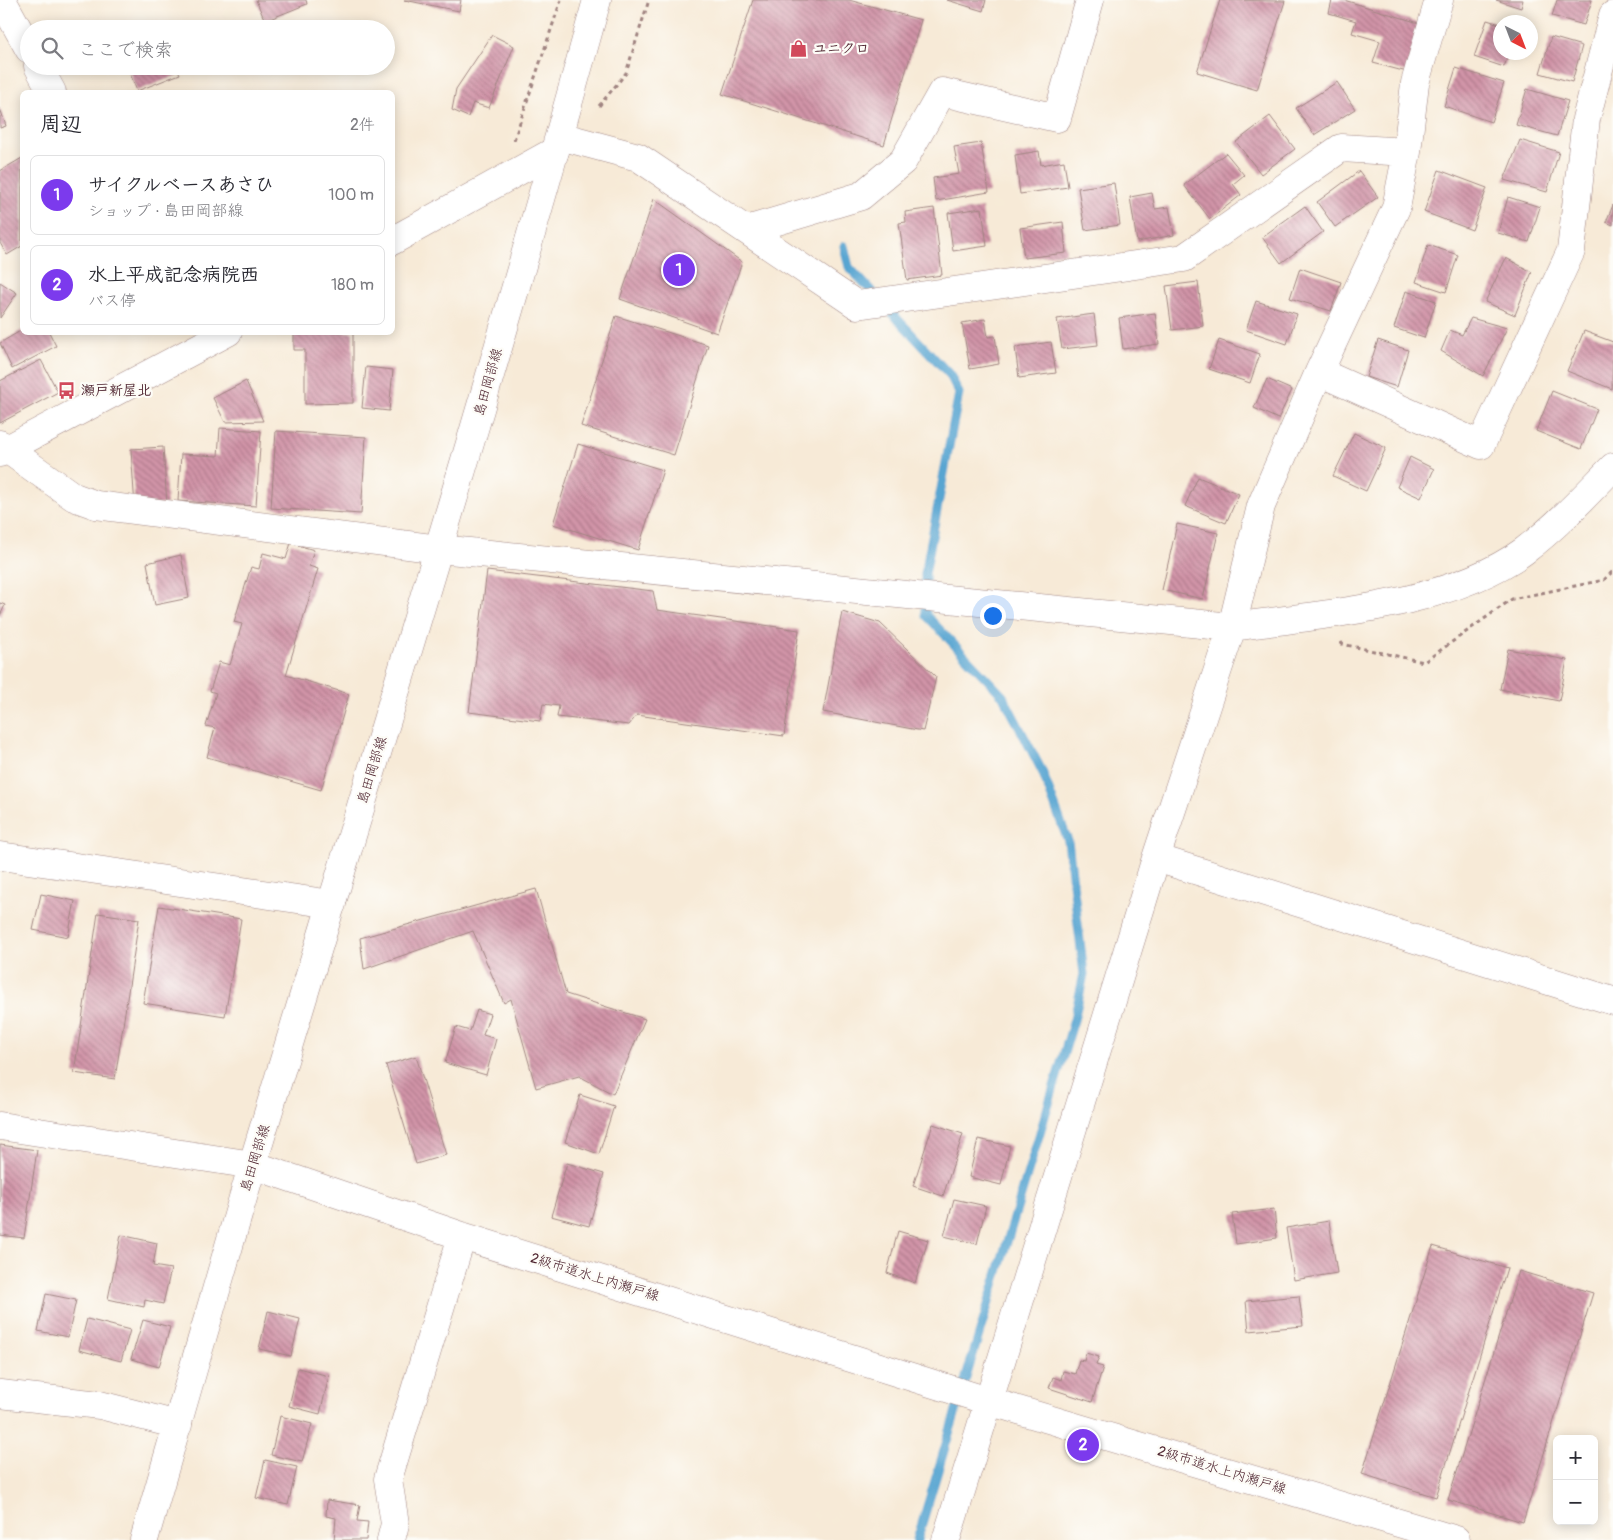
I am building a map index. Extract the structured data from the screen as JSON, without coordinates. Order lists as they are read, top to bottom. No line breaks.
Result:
{"streets":{"street":["島田岡部線","2級市道水上内瀬戸線"]},"crossings":[["島田岡部線","2級市道水上内瀬戸線"]],"places":{"shop":["ユニクロ"],"bus stop":["瀬戸新屋北"]},"north":"bottom right","page":{"search":"ここで検索","heading":["周辺","2件"],"list":[{"mark":"1","name":"サイクルベースあさひ","note":"ショップ · 島田岡部線","value":"100 m"},{"mark":"2","name":"水上平成記念病院西","note":"バス停","value":"180 m"}],"pins":["1","2"],"map_buttons":["+","−"]}}
